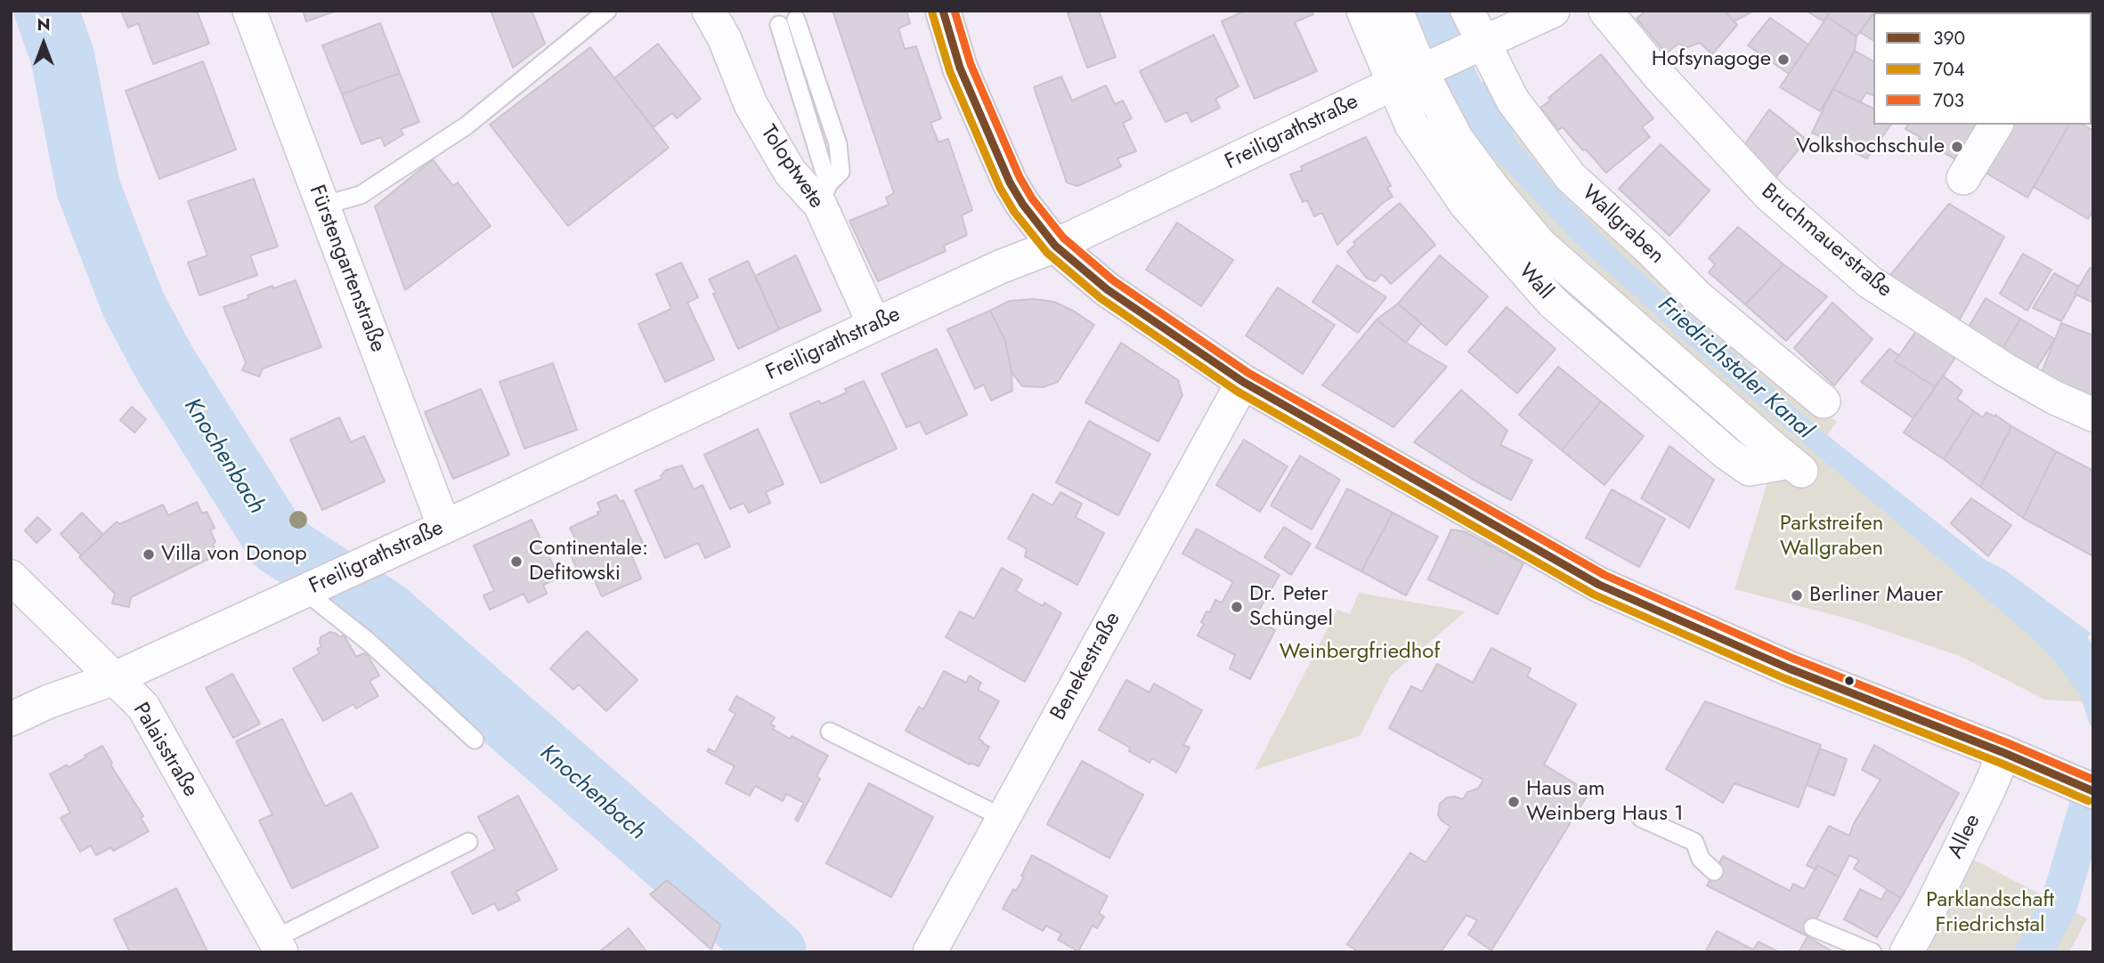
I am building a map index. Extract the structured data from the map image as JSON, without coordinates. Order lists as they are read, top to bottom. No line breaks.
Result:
{"streets":{"street":["Freiligrathstraße","Toloptwete","Wallgraben","Bruchmauerstraße","Fürstengartenstraße","Wall","Benekestraße","Palaisstraße","Allee"]},"crossings":[["Freiligrathstraße","Toloptwete"],["Freiligrathstraße","Wallgraben"],["Freiligrathstraße","Fürstengartenstraße"],["Freiligrathstraße","Wall"],["Freiligrathstraße","Palaisstraße"]],"water":["Friedrichstaler Kanal","Knochenbach"],"parks":["Parkstreifen Wallgraben","Weinbergfriedhof","Parklandschaft Friedrichstal"],"places":["Hofsynagoge","Volkshochschule","Villa von Donop","Continentale: Defitowski","Berliner Mauer","Dr. Peter Schüngel","Haus am Weinberg Haus 1"],"lines":["transit line 390","transit line 703","transit line 704"],"legend":["390","704","703"],"north":"top"}
